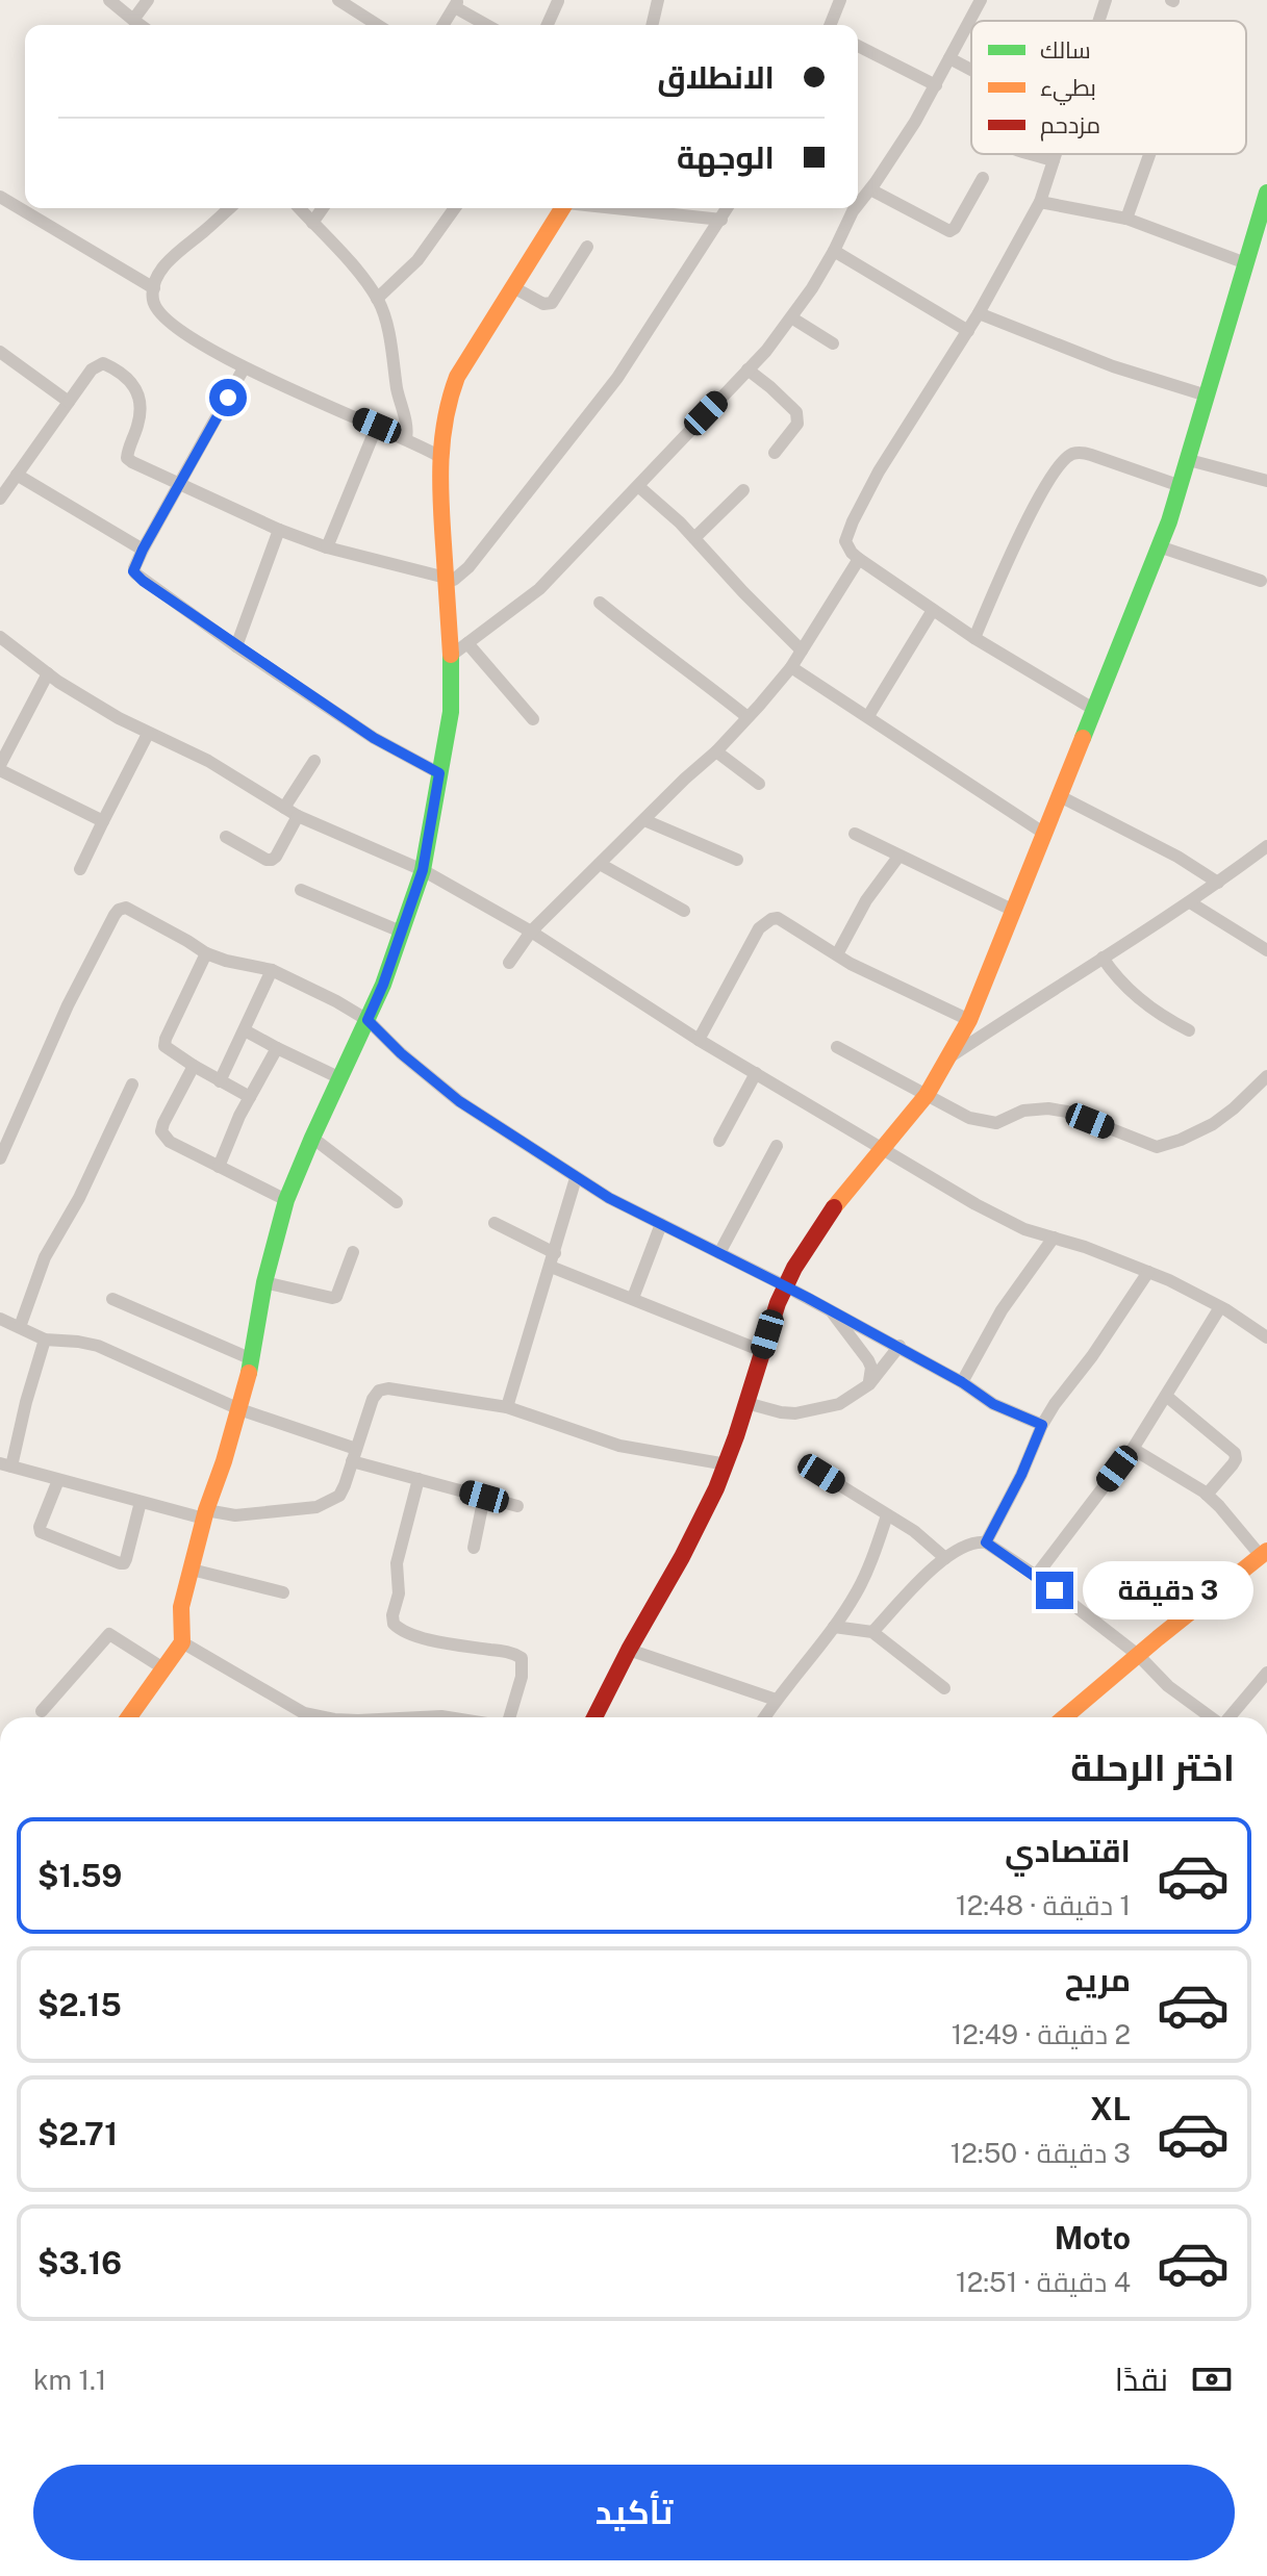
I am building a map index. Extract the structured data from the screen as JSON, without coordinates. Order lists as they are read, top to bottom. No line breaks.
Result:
{"legend":["سالك","بطيء","مزدحم"],"page":{"banner":["الانطلاق","الوجهة"],"bubble":"3 دقيقة","heading":"اختر الرحلة","list":[{"name":"اقتصادي","note":"1 دقيقة · 12:48","value":"$1.59"},{"name":"مريح","note":"2 دقيقة · 12:49","value":"$2.15"},{"name":"XL","note":"3 دقيقة · 12:50","value":"$2.71"},{"name":"Moto","note":"4 دقيقة · 12:51","value":"$3.16"}],"pay":["نقدًا","1.1 km"],"buttons":"تأكيد"}}
